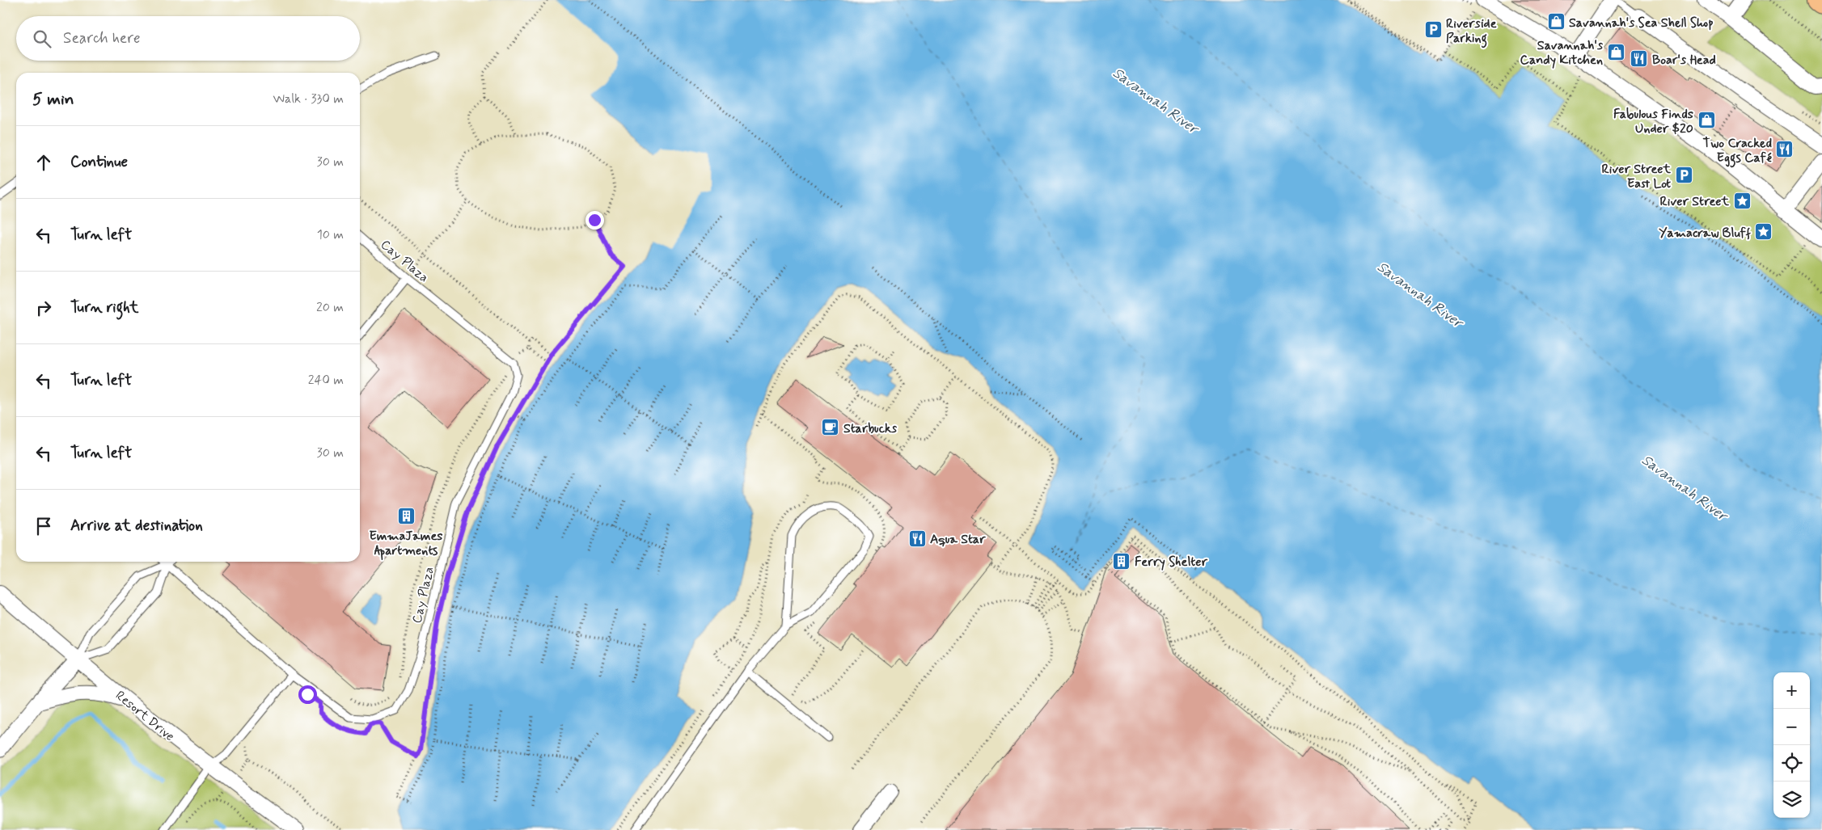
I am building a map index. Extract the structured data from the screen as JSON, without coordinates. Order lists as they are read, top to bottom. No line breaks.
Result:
{"streets":{"street":["Resort Drive"],"lane":["Cay Plaza"]},"water":["Savannah River"],"places":{"shop":["Savannah's Sea Shell Shop","Savannah's Candy Kitchen","Fabulous Finds Under $20"],"parking":["Riverside Parking","River Street East Lot"],"restaurant":["Boar's Head","Two Cracked Eggs Café","Aqua Star"],"place":["River Street","Yamacraw Bluff"],"cafe":["Starbucks"],"building":["EmmaJames Apartments","Ferry Shelter"]},"page":{"search":"Search here","heading":["5 min","Walk · 330 m"],"list":[["Continue","30 m"],["Turn left","10 m"],["Turn right","20 m"],["Turn left","240 m"],["Turn left","30 m"],"Arrive at destination"],"map_buttons":["+","−"]}}
